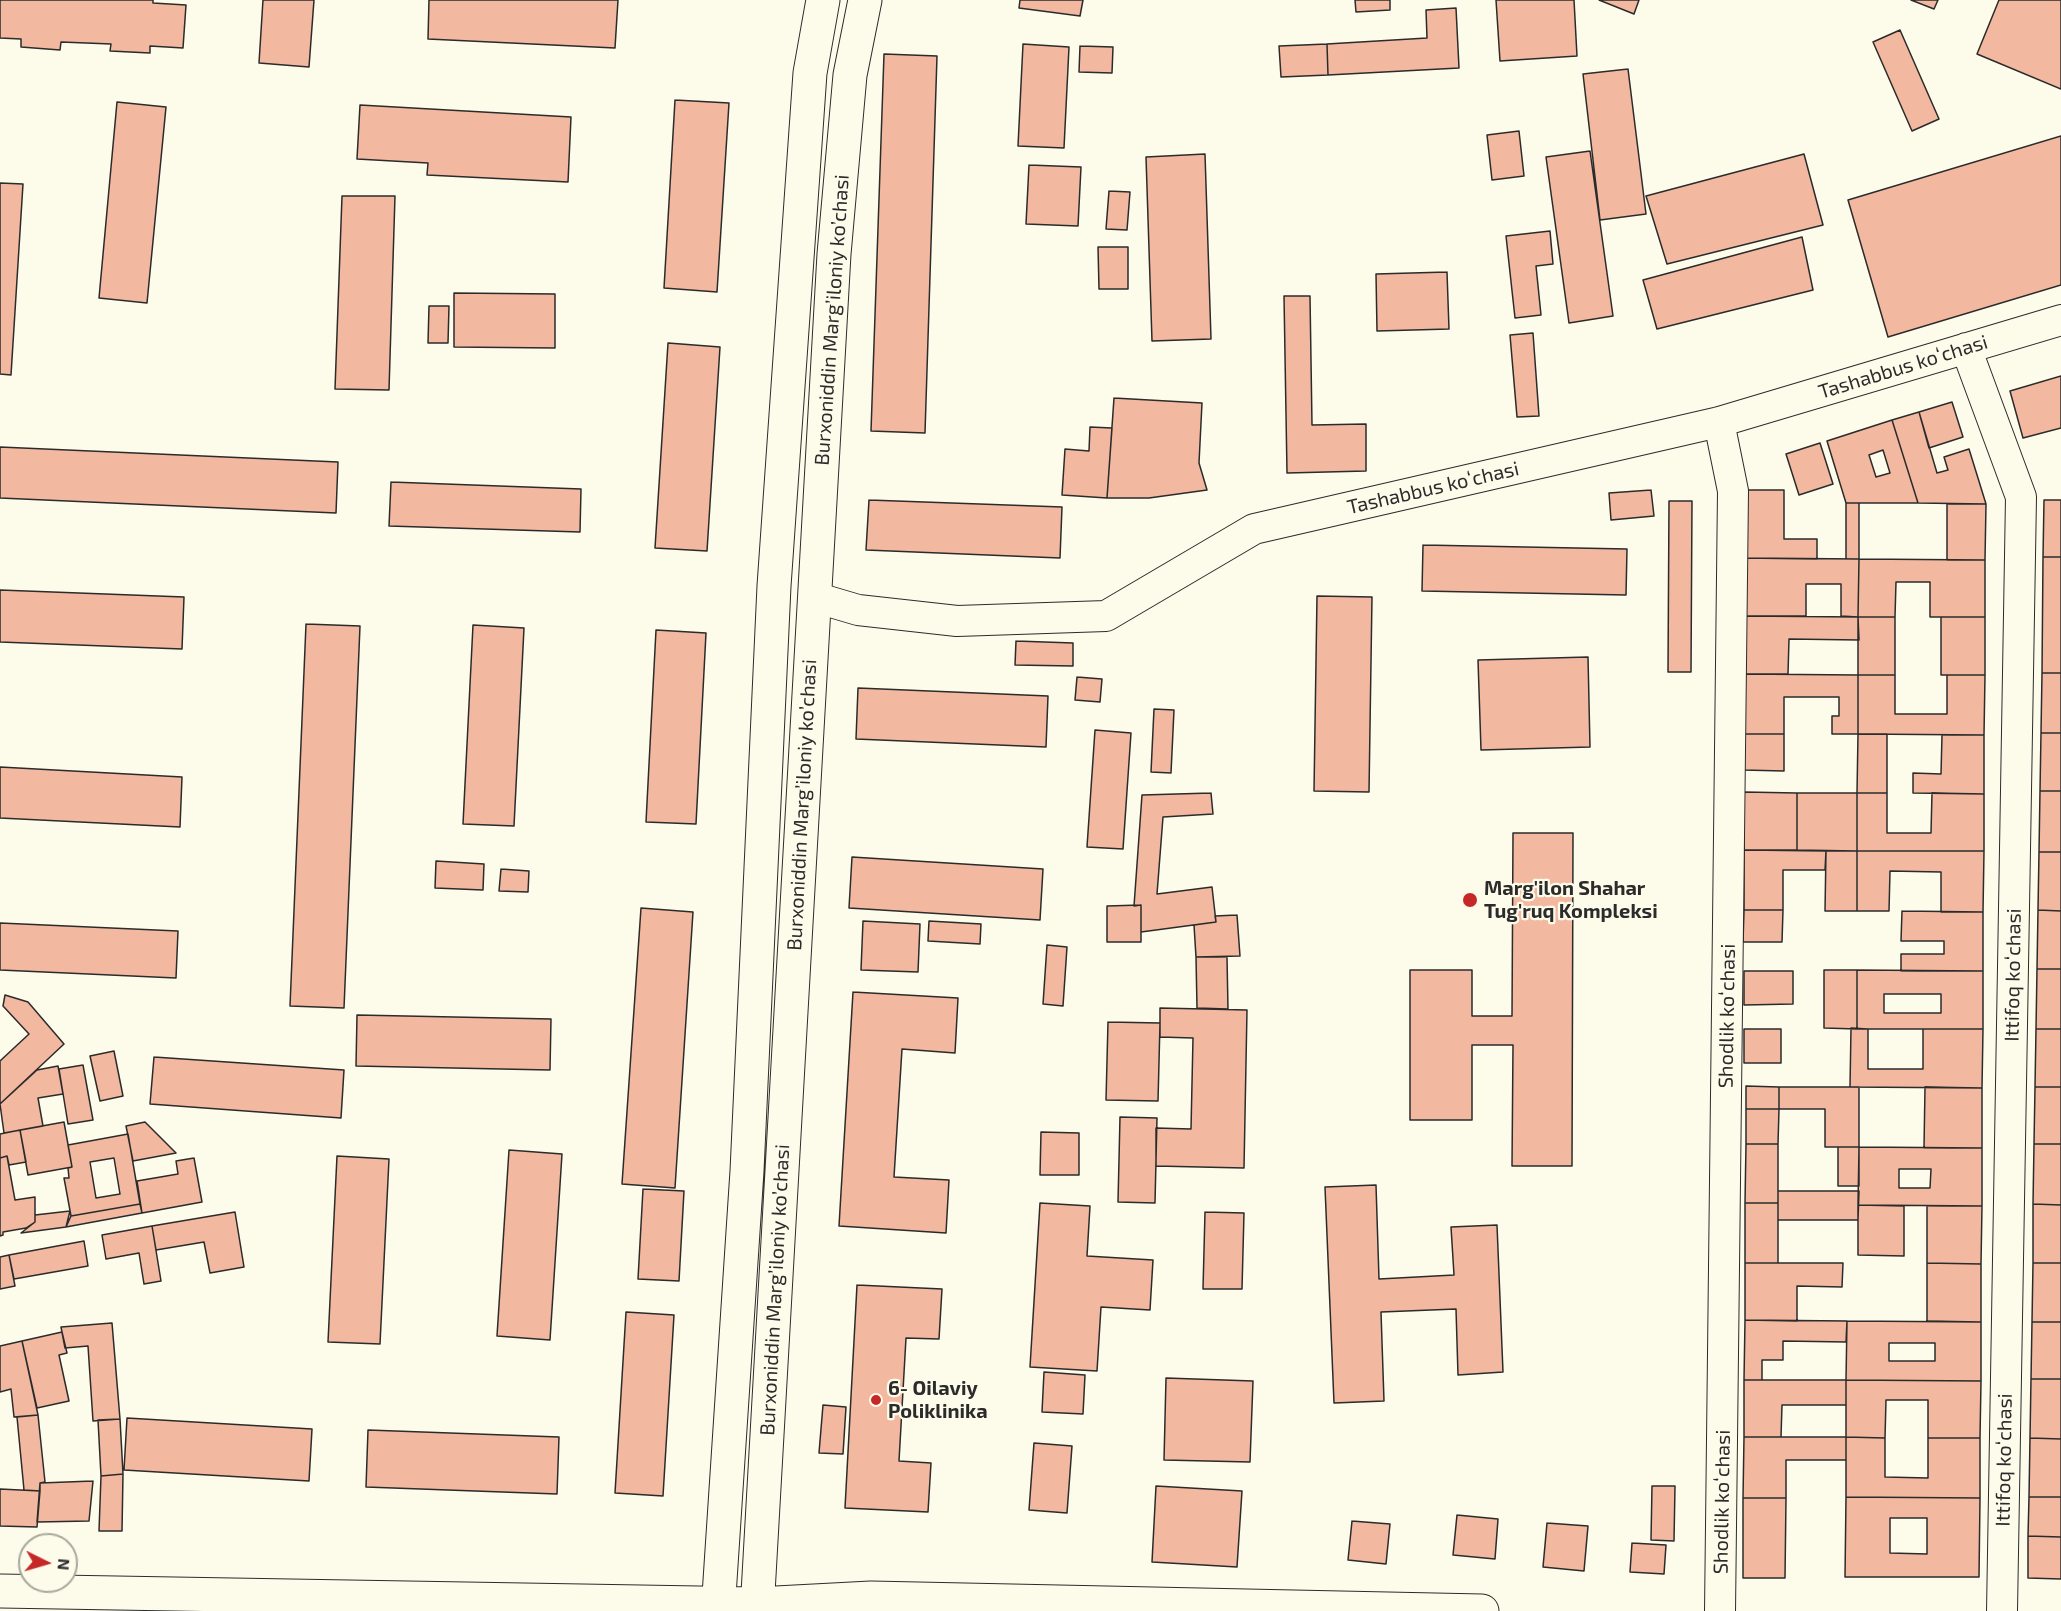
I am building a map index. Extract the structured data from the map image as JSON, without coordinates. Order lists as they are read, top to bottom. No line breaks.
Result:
{"streets":{"main road":["Burxoniddin Marg’iloniy ko’chasi"],"street":["Tashabbus koʻchasi","Ittifoq koʻchasi","Shodlik koʻchasi"]},"crossings":[["Burxoniddin Marg’iloniy ko’chasi","Tashabbus koʻchasi"],["Tashabbus koʻchasi","Ittifoq koʻchasi"],["Tashabbus koʻchasi","Shodlik koʻchasi"]],"places":["Marg'ilon Shahar Tug'ruq Kompleksi","6- Oilaviy Poliklinika"],"north":"right"}
